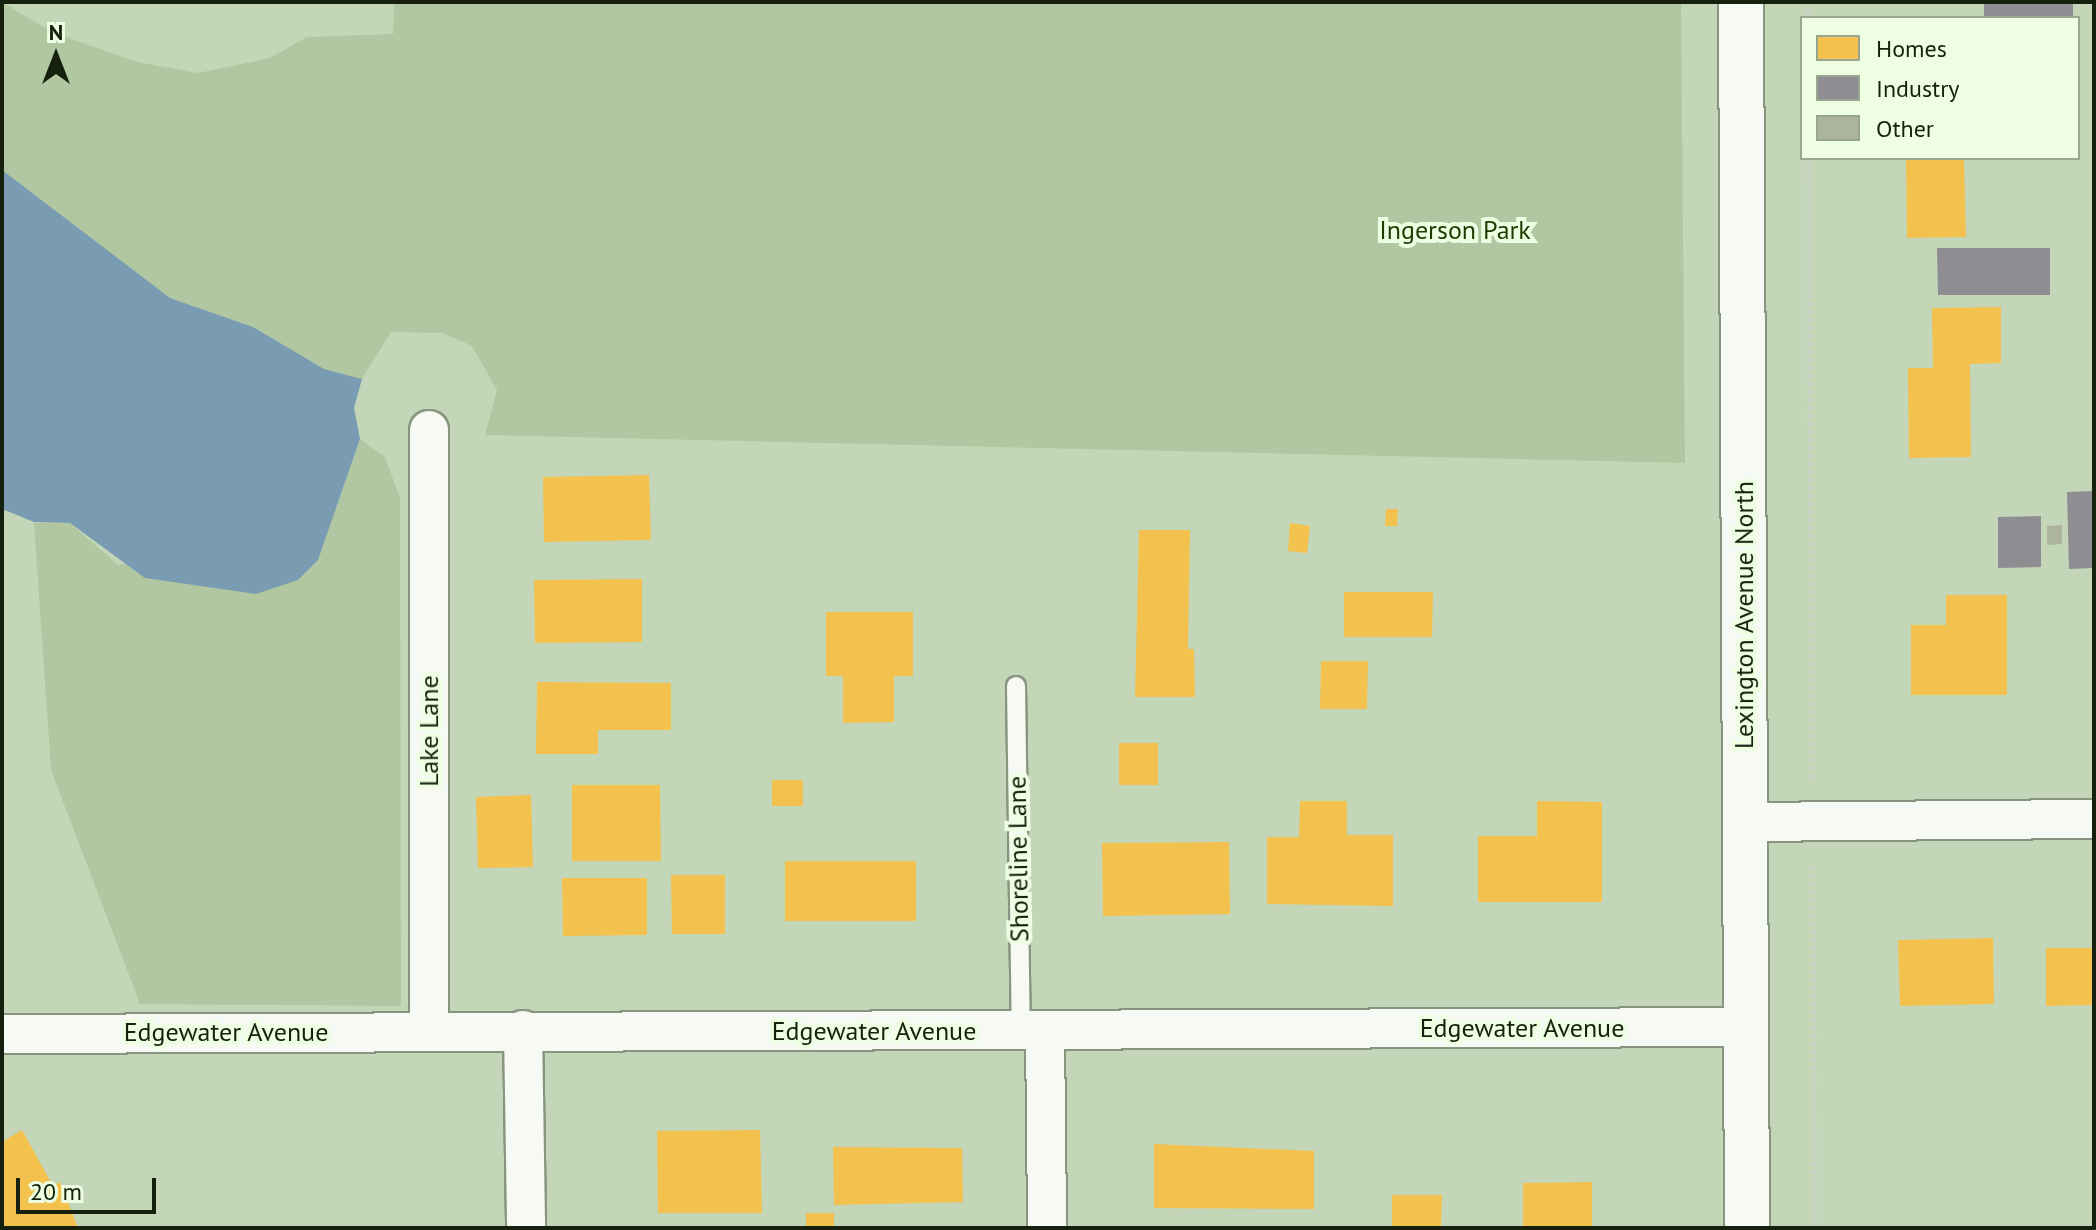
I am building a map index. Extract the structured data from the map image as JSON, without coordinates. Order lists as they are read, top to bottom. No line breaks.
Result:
{"streets":{"main road":["Lexington Avenue North"],"street":["Lake Lane","Shoreline Lane","Edgewater Avenue"]},"crossings":[["Lexington Avenue North","Edgewater Avenue"],["Lake Lane","Edgewater Avenue"],["Shoreline Lane","Edgewater Avenue"]],"parks":["Ingerson Park"],"legend":["Homes","Industry","Other"],"scale_bar":"20 m","north":"top"}
